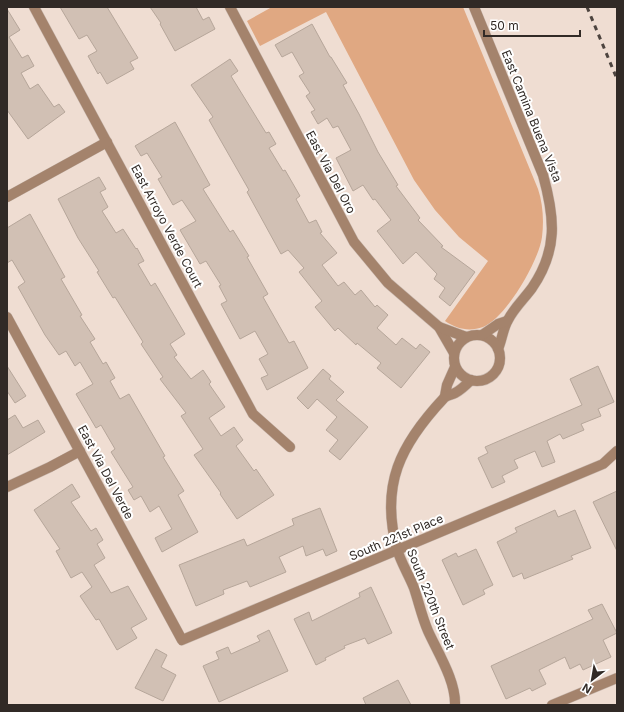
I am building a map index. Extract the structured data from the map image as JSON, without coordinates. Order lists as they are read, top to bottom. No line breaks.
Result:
{"streets":{"street":["East Camina Buena Vista","East Via Del Oro","East Arroyo Verde Court","East Via Del Verde","South 221st Place","South 220th Street"]},"crossings":[["East Camina Buena Vista","East Via Del Oro"],["East Camina Buena Vista","South 220th Street"],["East Via Del Oro","South 220th Street"],["East Via Del Verde","South 221st Place"],["South 221st Place","South 220th Street"]],"scale_bar":"50 m","north":"bottom left"}
